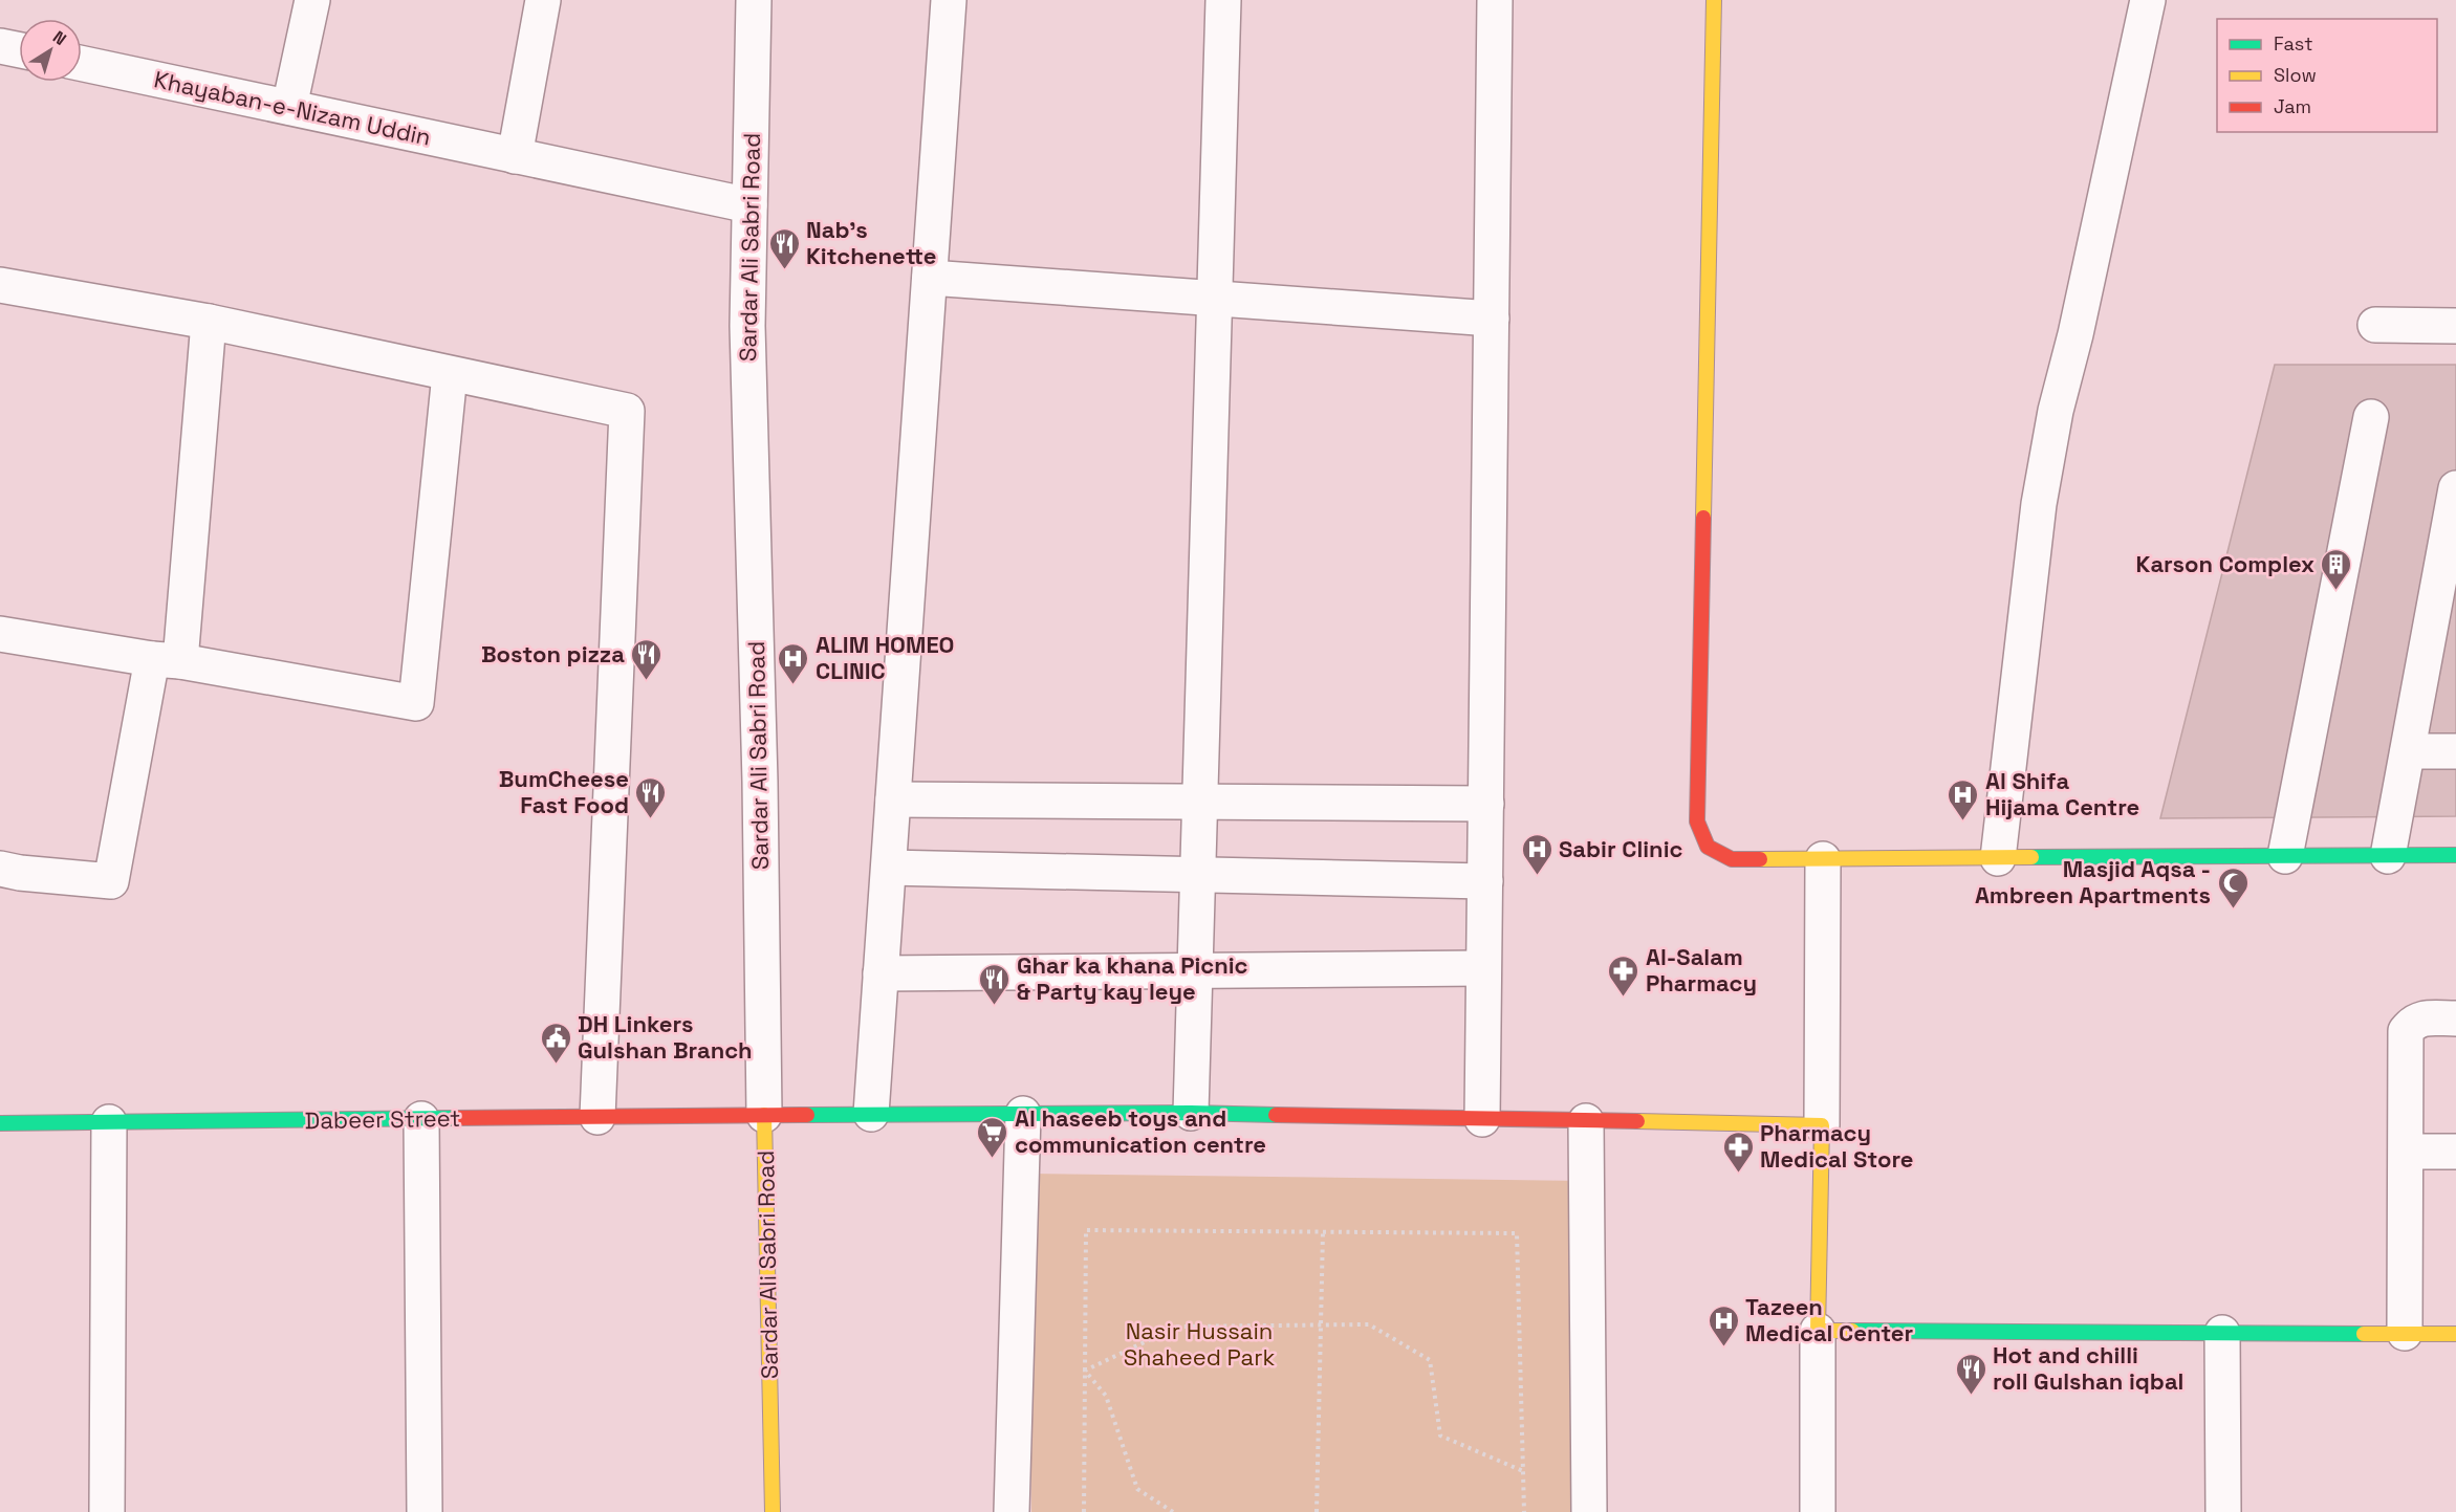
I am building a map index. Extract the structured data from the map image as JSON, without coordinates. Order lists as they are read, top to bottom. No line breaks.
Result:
{"streets":{"street":["Khayaban-e-Nizam Uddin","Sardar Ali Sabri Road","Dabeer Street"]},"crossings":[["Khayaban-e-Nizam Uddin","Sardar Ali Sabri Road"],["Sardar Ali Sabri Road","Dabeer Street"]],"parks":["Nasir Hussain Shaheed Park"],"places":{"restaurant":["Nab's Kitchenette","Boston pizza","BumCheese Fast Food","Ghar ka khana Picnic & Party kay leye","Hot and chilli roll Gulshan iqbal"],"building":["Karson Complex"],"hospital":["ALIM HOMEO CLINIC","Al Shifa Hijama Centre","Sabir Clinic","Tazeen Medical Center"],"mosque":["Masjid Aqsa - Ambreen Apartments"],"pharmacy":["Al-Salam Pharmacy","Pharmacy Medical Store"],"public building":["DH Linkers Gulshan Branch"],"supermarket":["Al haseeb toys and communication centre"]},"legend":["Fast","Slow","Jam"],"north":"top right"}
